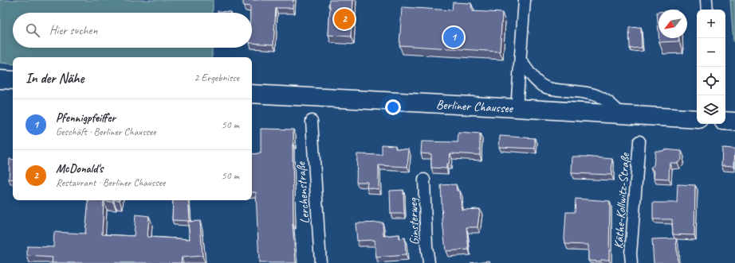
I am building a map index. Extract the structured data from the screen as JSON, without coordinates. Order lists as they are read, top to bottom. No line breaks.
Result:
{"streets":{"main road":["Berliner Chaussee"],"street":["Lerchenstraße","Käthe-Kollwitz-Straße","Ginsterweg"]},"north":"bottom left","page":{"pins":["2","1"],"map_buttons":["+","−"],"search":"Hier suchen","heading":["In der Nähe","2 Ergebnisse"],"list":[{"mark":"1","name":"Pfennigpfeiffer","note":"Geschäft · Berliner Chaussee","value":"50 m"},{"mark":"2","name":"McDonald's","note":"Restaurant · Berliner Chaussee","value":"50 m"}]}}
